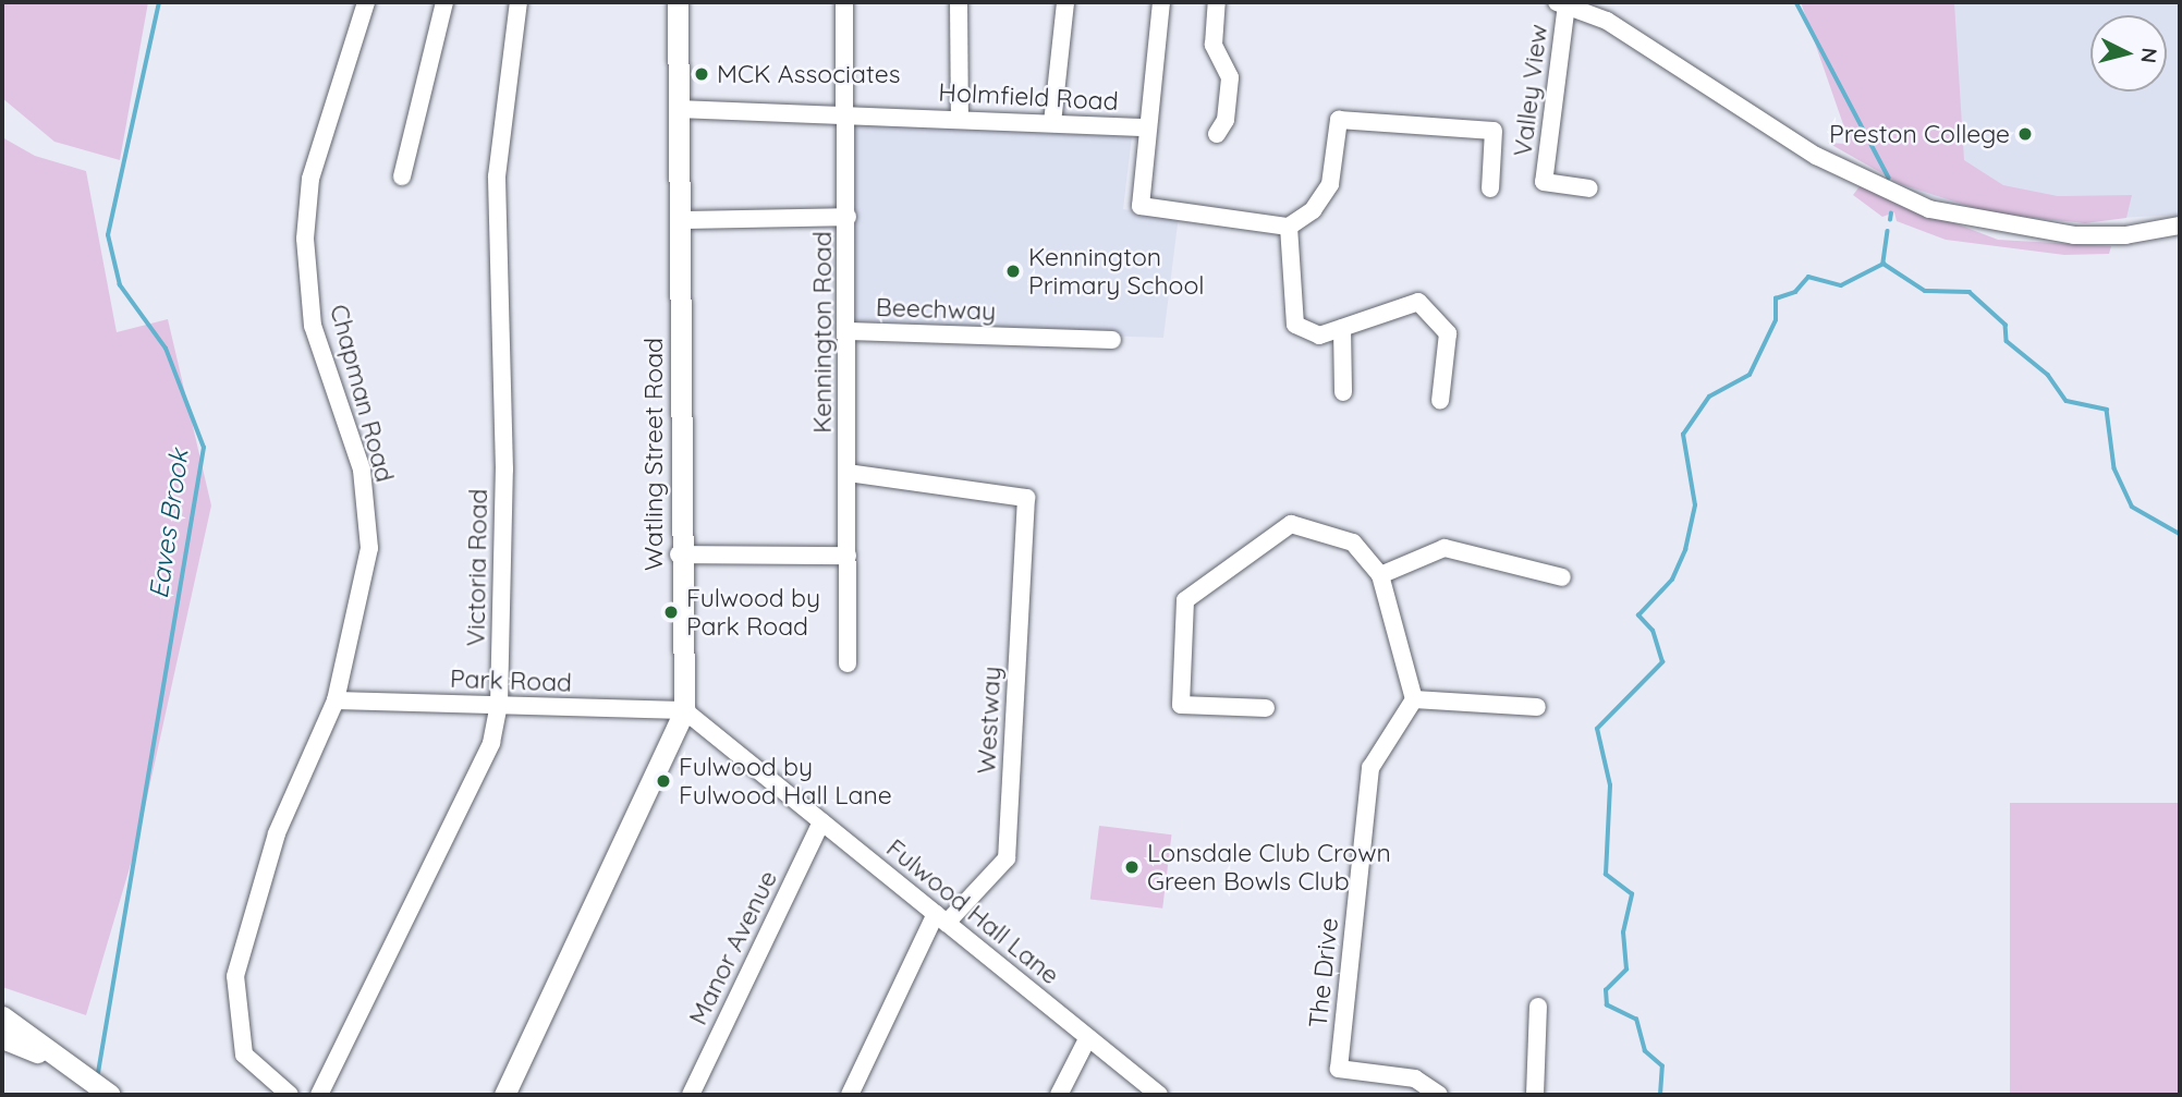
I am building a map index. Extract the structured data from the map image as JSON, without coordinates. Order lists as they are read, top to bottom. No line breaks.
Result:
{"streets":{"main road":["Watling Street Road"],"street":["Valley View","Holmfield Road","Beechway","Kennington Road","Chapman Road","Victoria Road","Park Road","Westway","Fulwood Hall Lane","Manor Avenue","The Drive"]},"crossings":[["Holmfield Road","Kennington Road"],["Holmfield Road","Watling Street Road"],["Beechway","Kennington Road"],["Kennington Road","Westway"],["Chapman Road","Park Road"],["Watling Street Road","Park Road"],["Watling Street Road","Fulwood Hall Lane"],["Victoria Road","Park Road"],["Park Road","Fulwood Hall Lane"],["Westway","Fulwood Hall Lane"],["Fulwood Hall Lane","Manor Avenue"]],"water":["Eaves Brook"],"places":["MCK Associates","Preston College","Kennington Primary School","Fulwood by Park Road","Fulwood by Fulwood Hall Lane","Lonsdale Club Crown Green Bowls Club"],"north":"right"}
